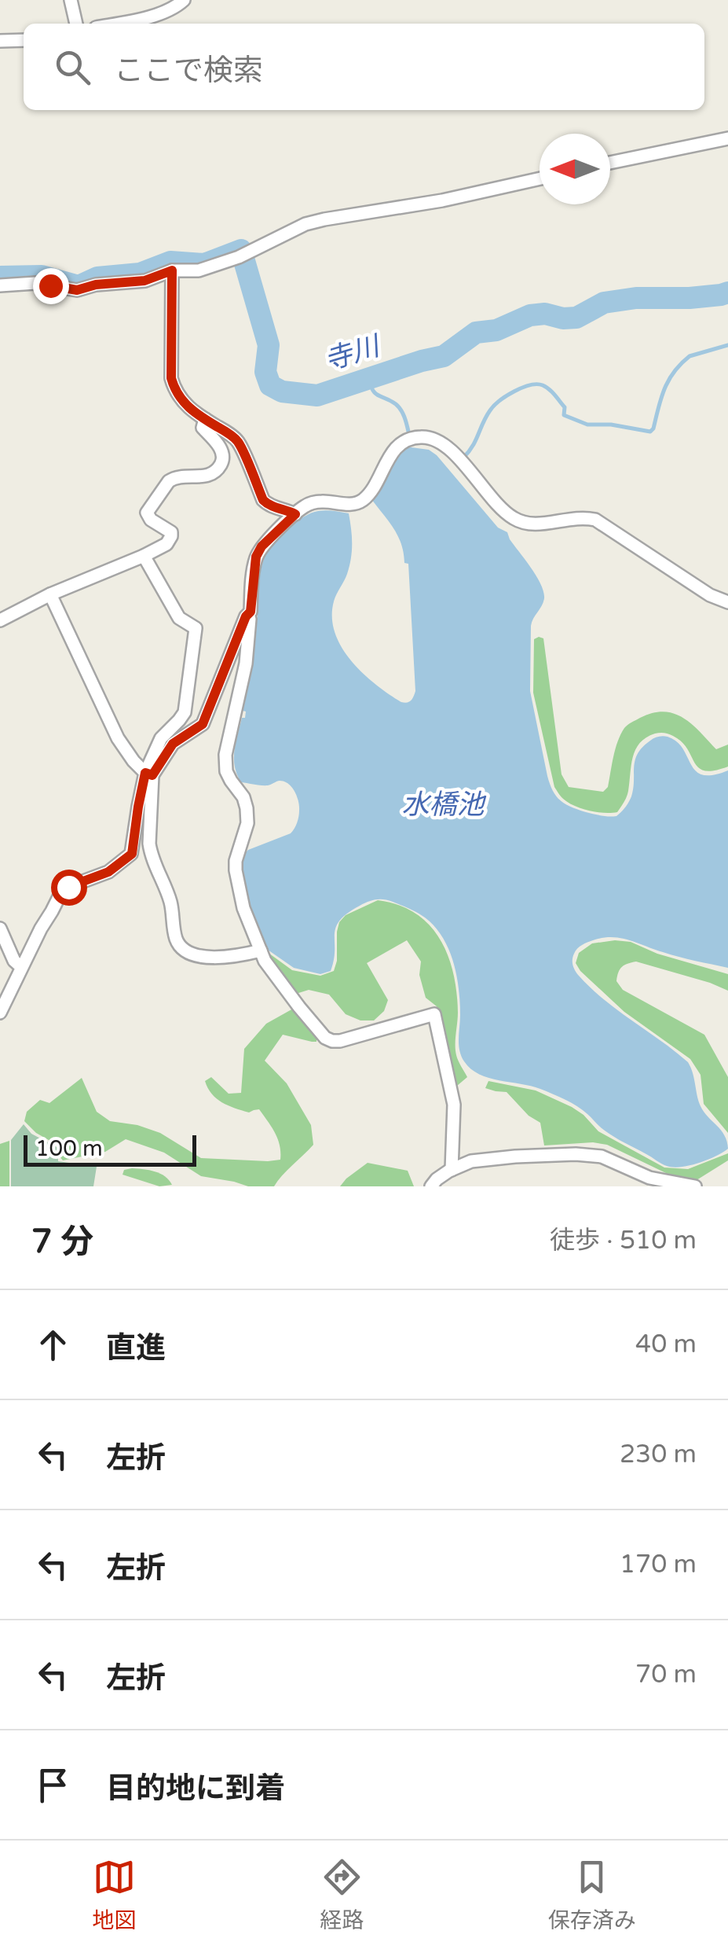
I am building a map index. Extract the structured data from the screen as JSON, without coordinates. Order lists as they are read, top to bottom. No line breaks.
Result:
{"water":["寺川","水橋池"],"scale_bar":"100 m","north":"left","page":{"search":"ここで検索","scale":"100 m","heading":["7 分","徒歩 · 510 m"],"list":[["直進","40 m"],["左折","230 m"],["左折","170 m"],["左折","70 m"],"目的地に到着"],"nav":["地図","経路","保存済み"]}}
